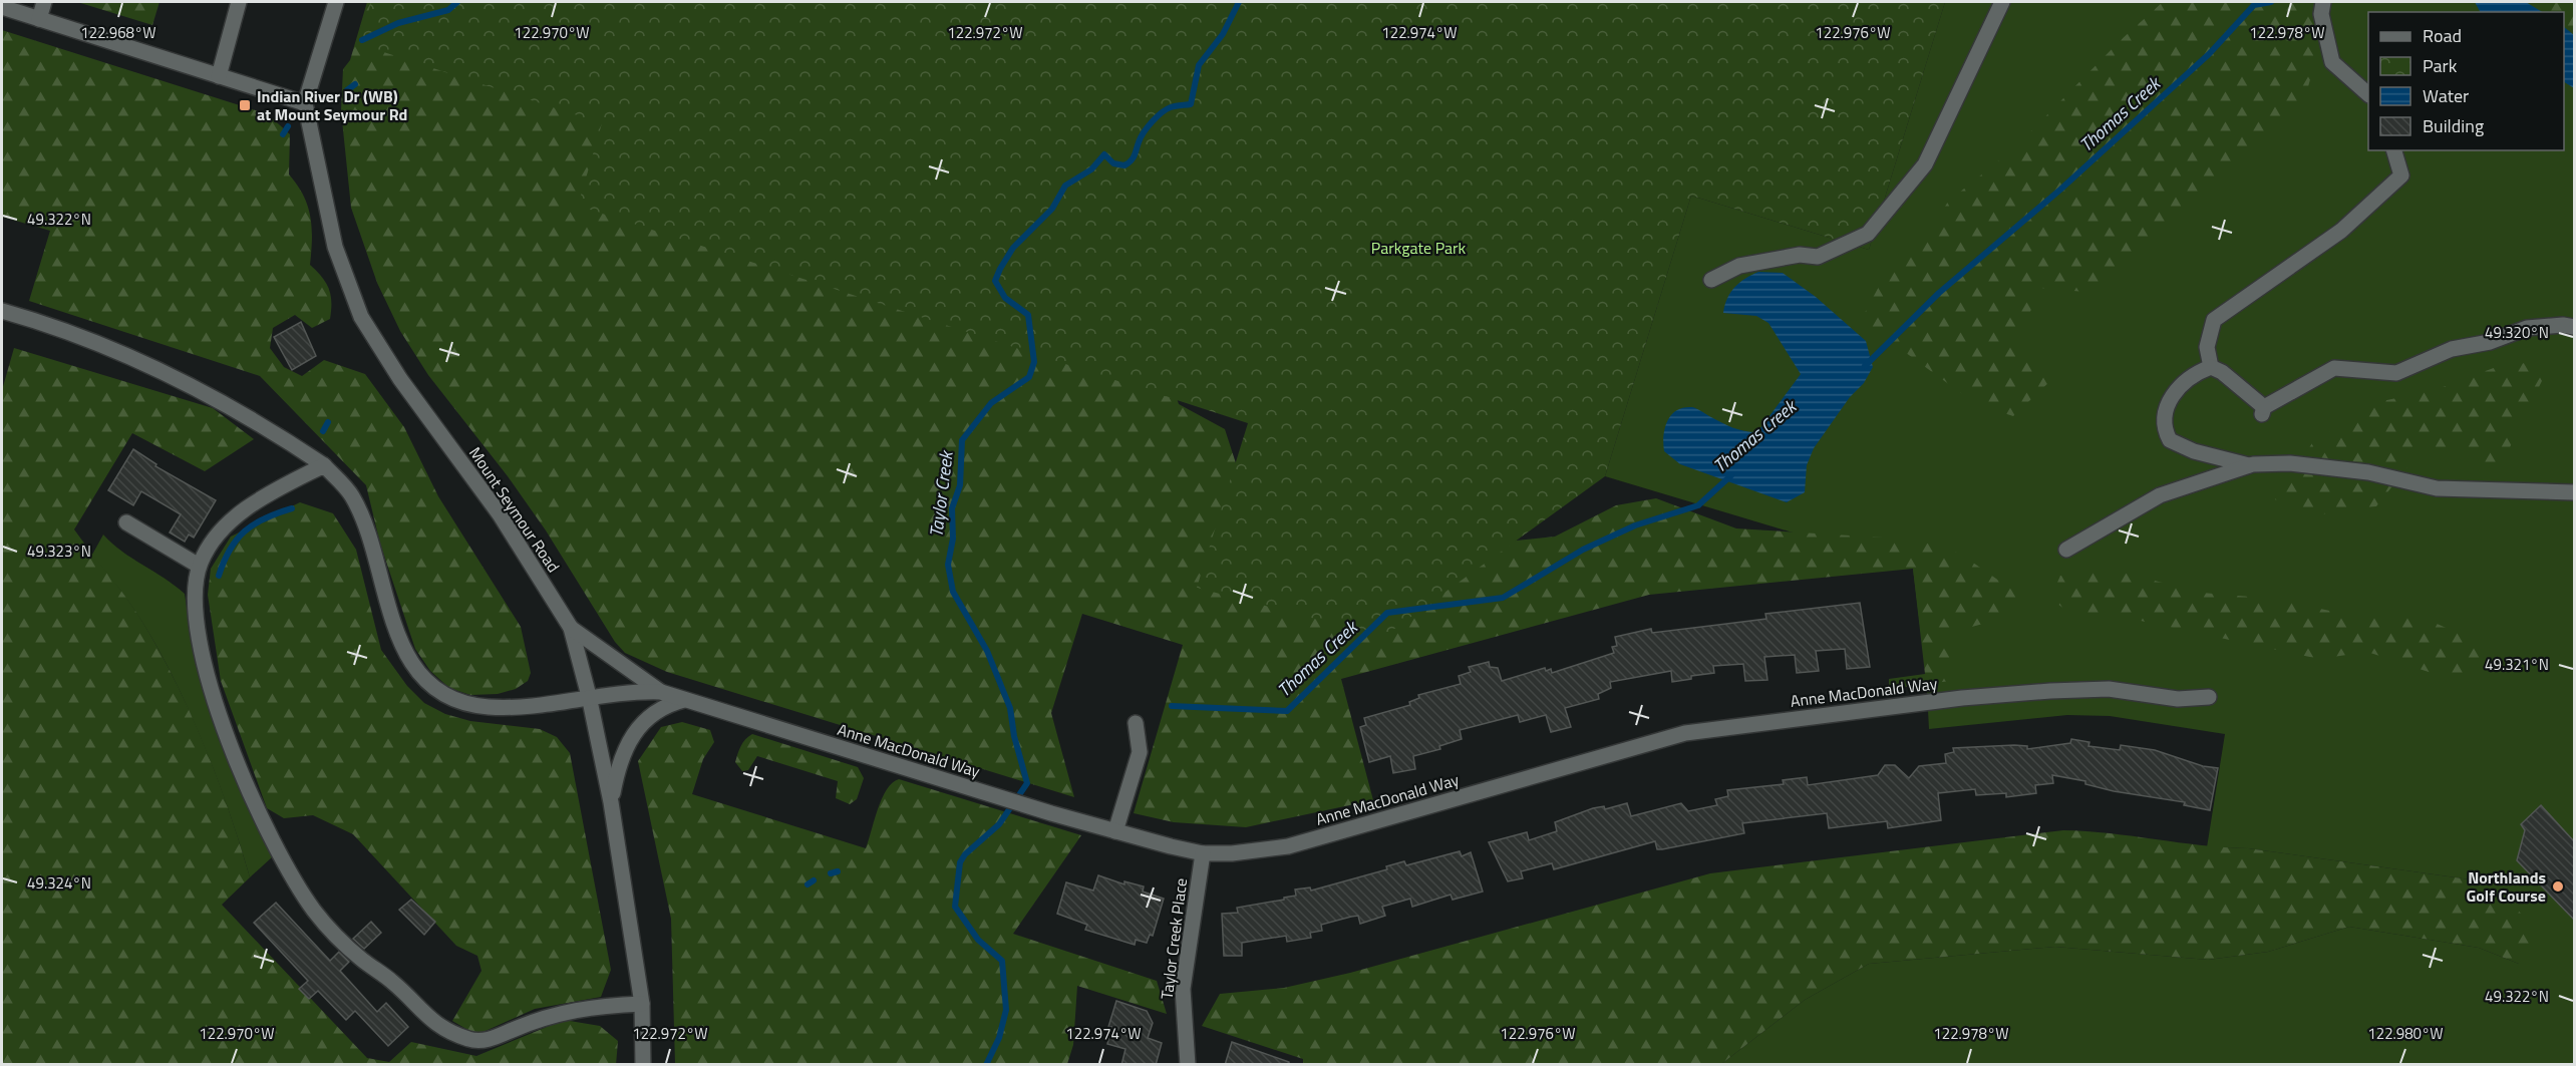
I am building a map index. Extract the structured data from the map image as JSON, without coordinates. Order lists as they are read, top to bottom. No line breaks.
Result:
{"streets":{"street":["Mount Seymour Road","Anne MacDonald Way","Taylor Creek Place"]},"crossings":[["Mount Seymour Road","Anne MacDonald Way"],["Anne MacDonald Way","Taylor Creek Place"]],"water":["Thomas Creek","Taylor Creek"],"parks":["Parkgate Park"],"places":{"transit":["Indian River Dr (WB) at Mount Seymour Rd"],"other":["Northlands Golf Course"]},"legend":["Road","Park","Water","Building"],"coordinates":["122.968°W","122.970°W","122.972°W","122.974°W","122.976°W","122.978°W","49.322°N","49.320°N","49.323°N","49.321°N","49.324°N","122.980°W"]}
